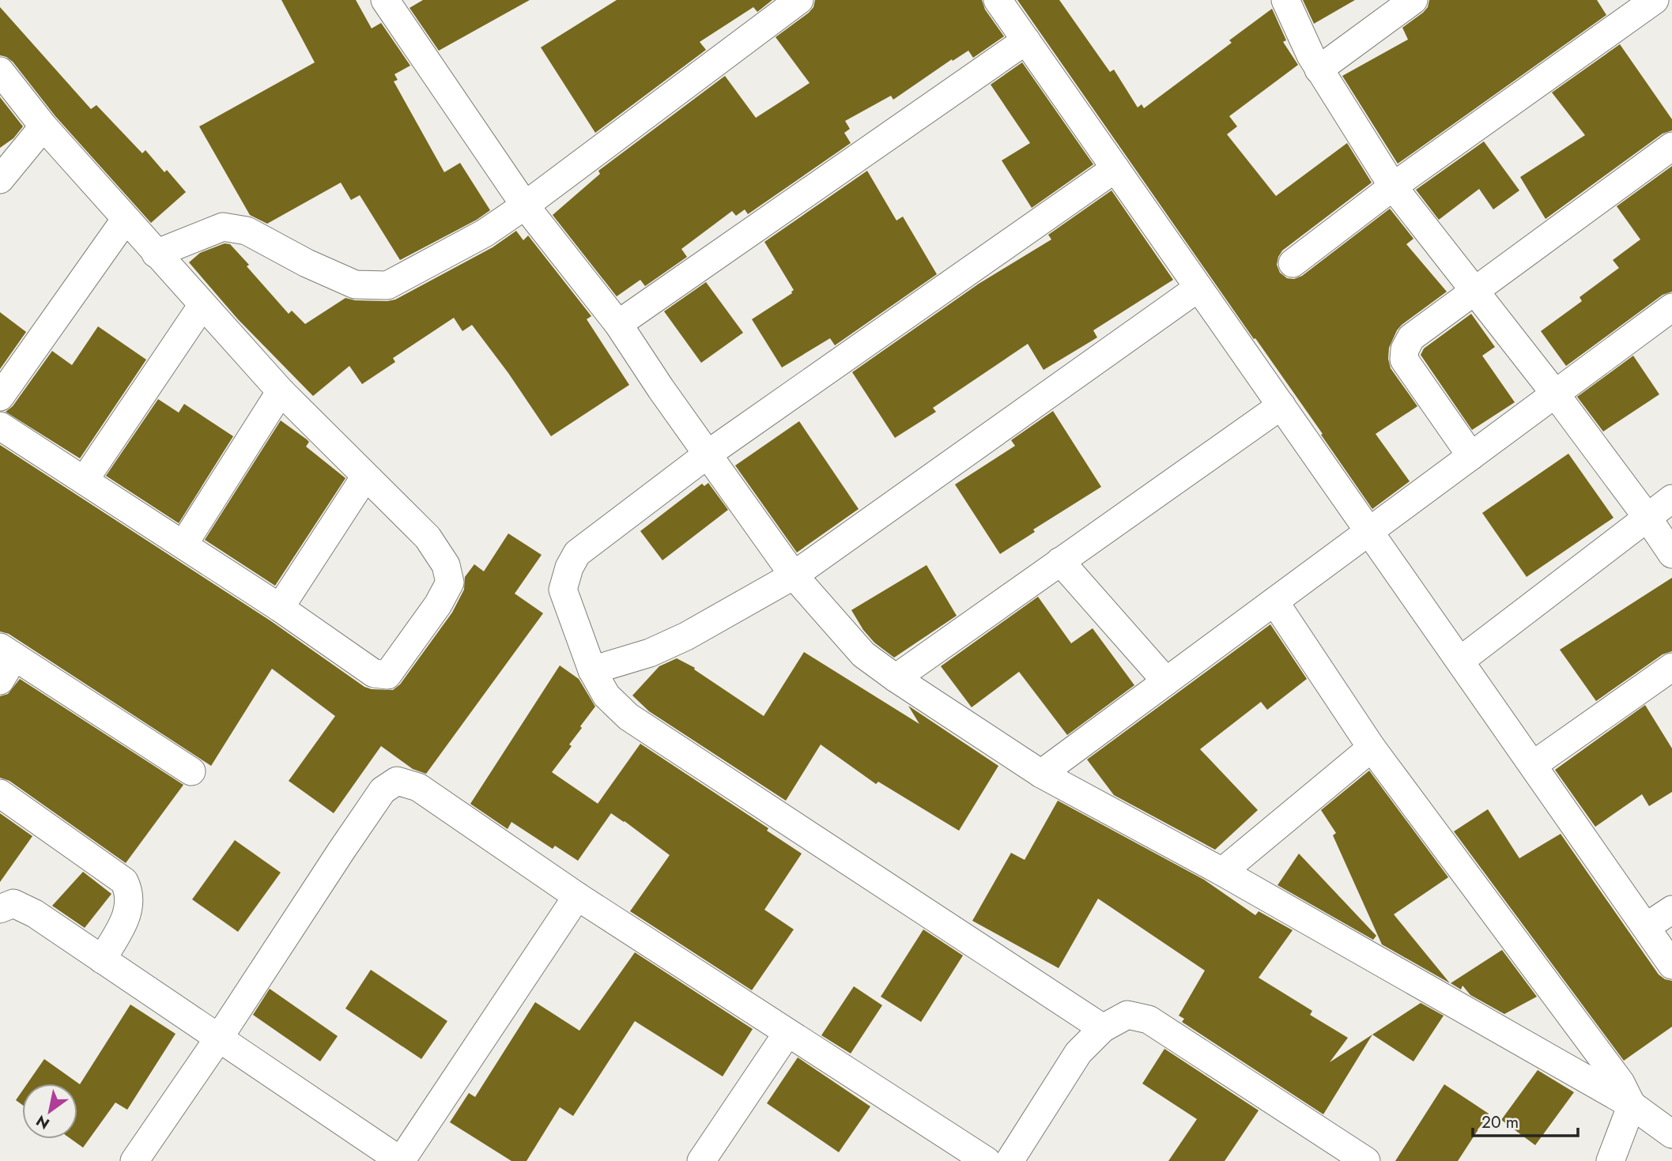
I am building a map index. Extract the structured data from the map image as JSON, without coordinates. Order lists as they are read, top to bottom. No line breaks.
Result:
{"scale_bar":"20 m","north":"bottom left"}
